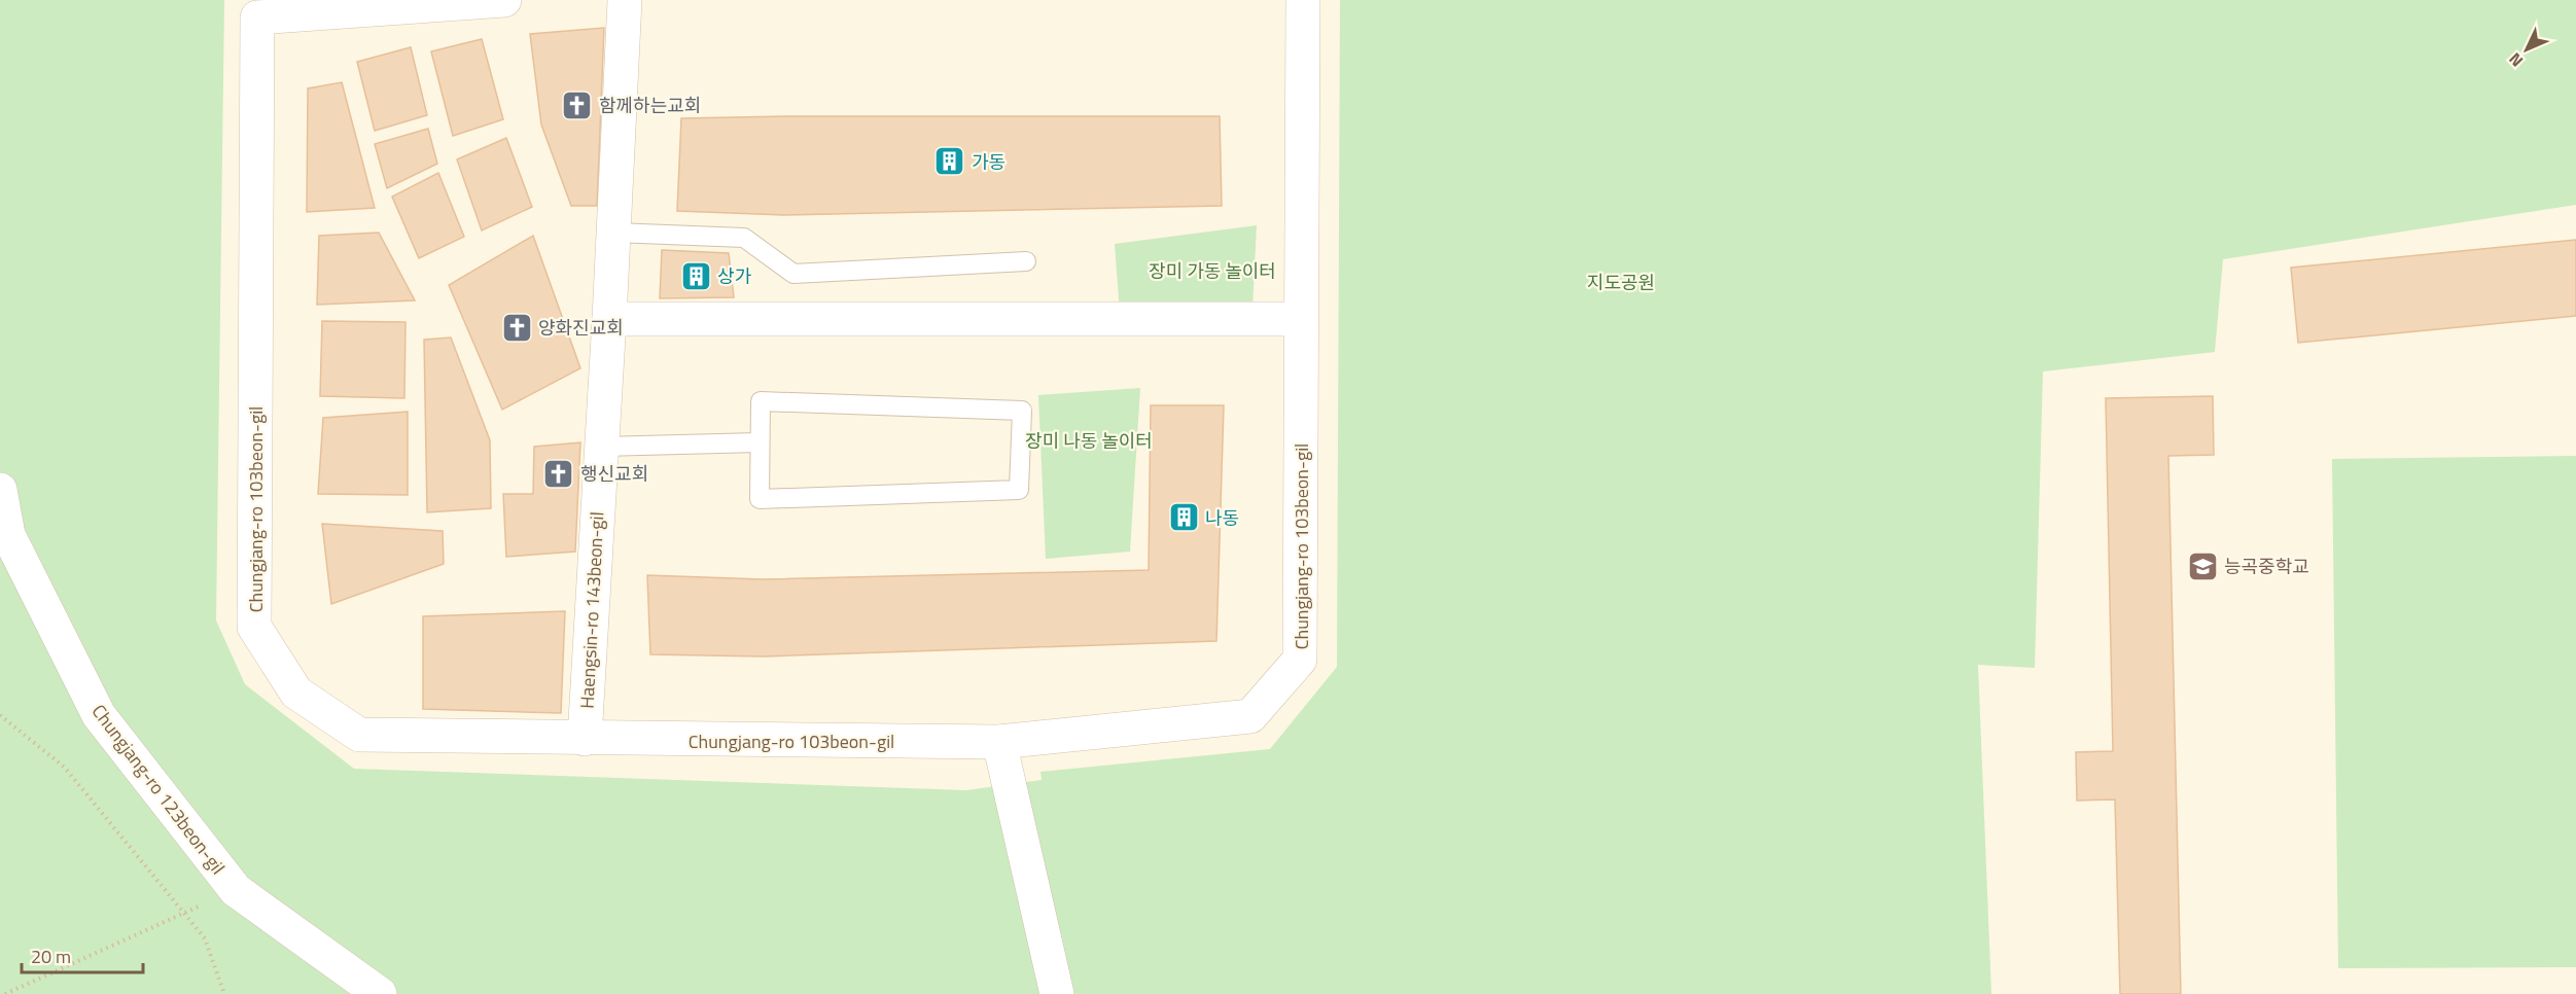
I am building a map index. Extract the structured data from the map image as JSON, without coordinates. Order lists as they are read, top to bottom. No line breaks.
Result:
{"streets":{"street":["Chungjang-ro 103beon-gil","Haengsin-ro 143beon-gil","Chungjang-ro 123beon-gil"]},"crossings":[["Chungjang-ro 103beon-gil","Haengsin-ro 143beon-gil"]],"parks":["장미 가동 놀이터","지도공원","장미 나동 놀이터"],"places":{"church":["함께하는교회","양화진교회","행신교회"],"building":["가동","상가","나동"],"school or university":["능곡중학교"]},"scale_bar":"20 m","north":"bottom left"}
